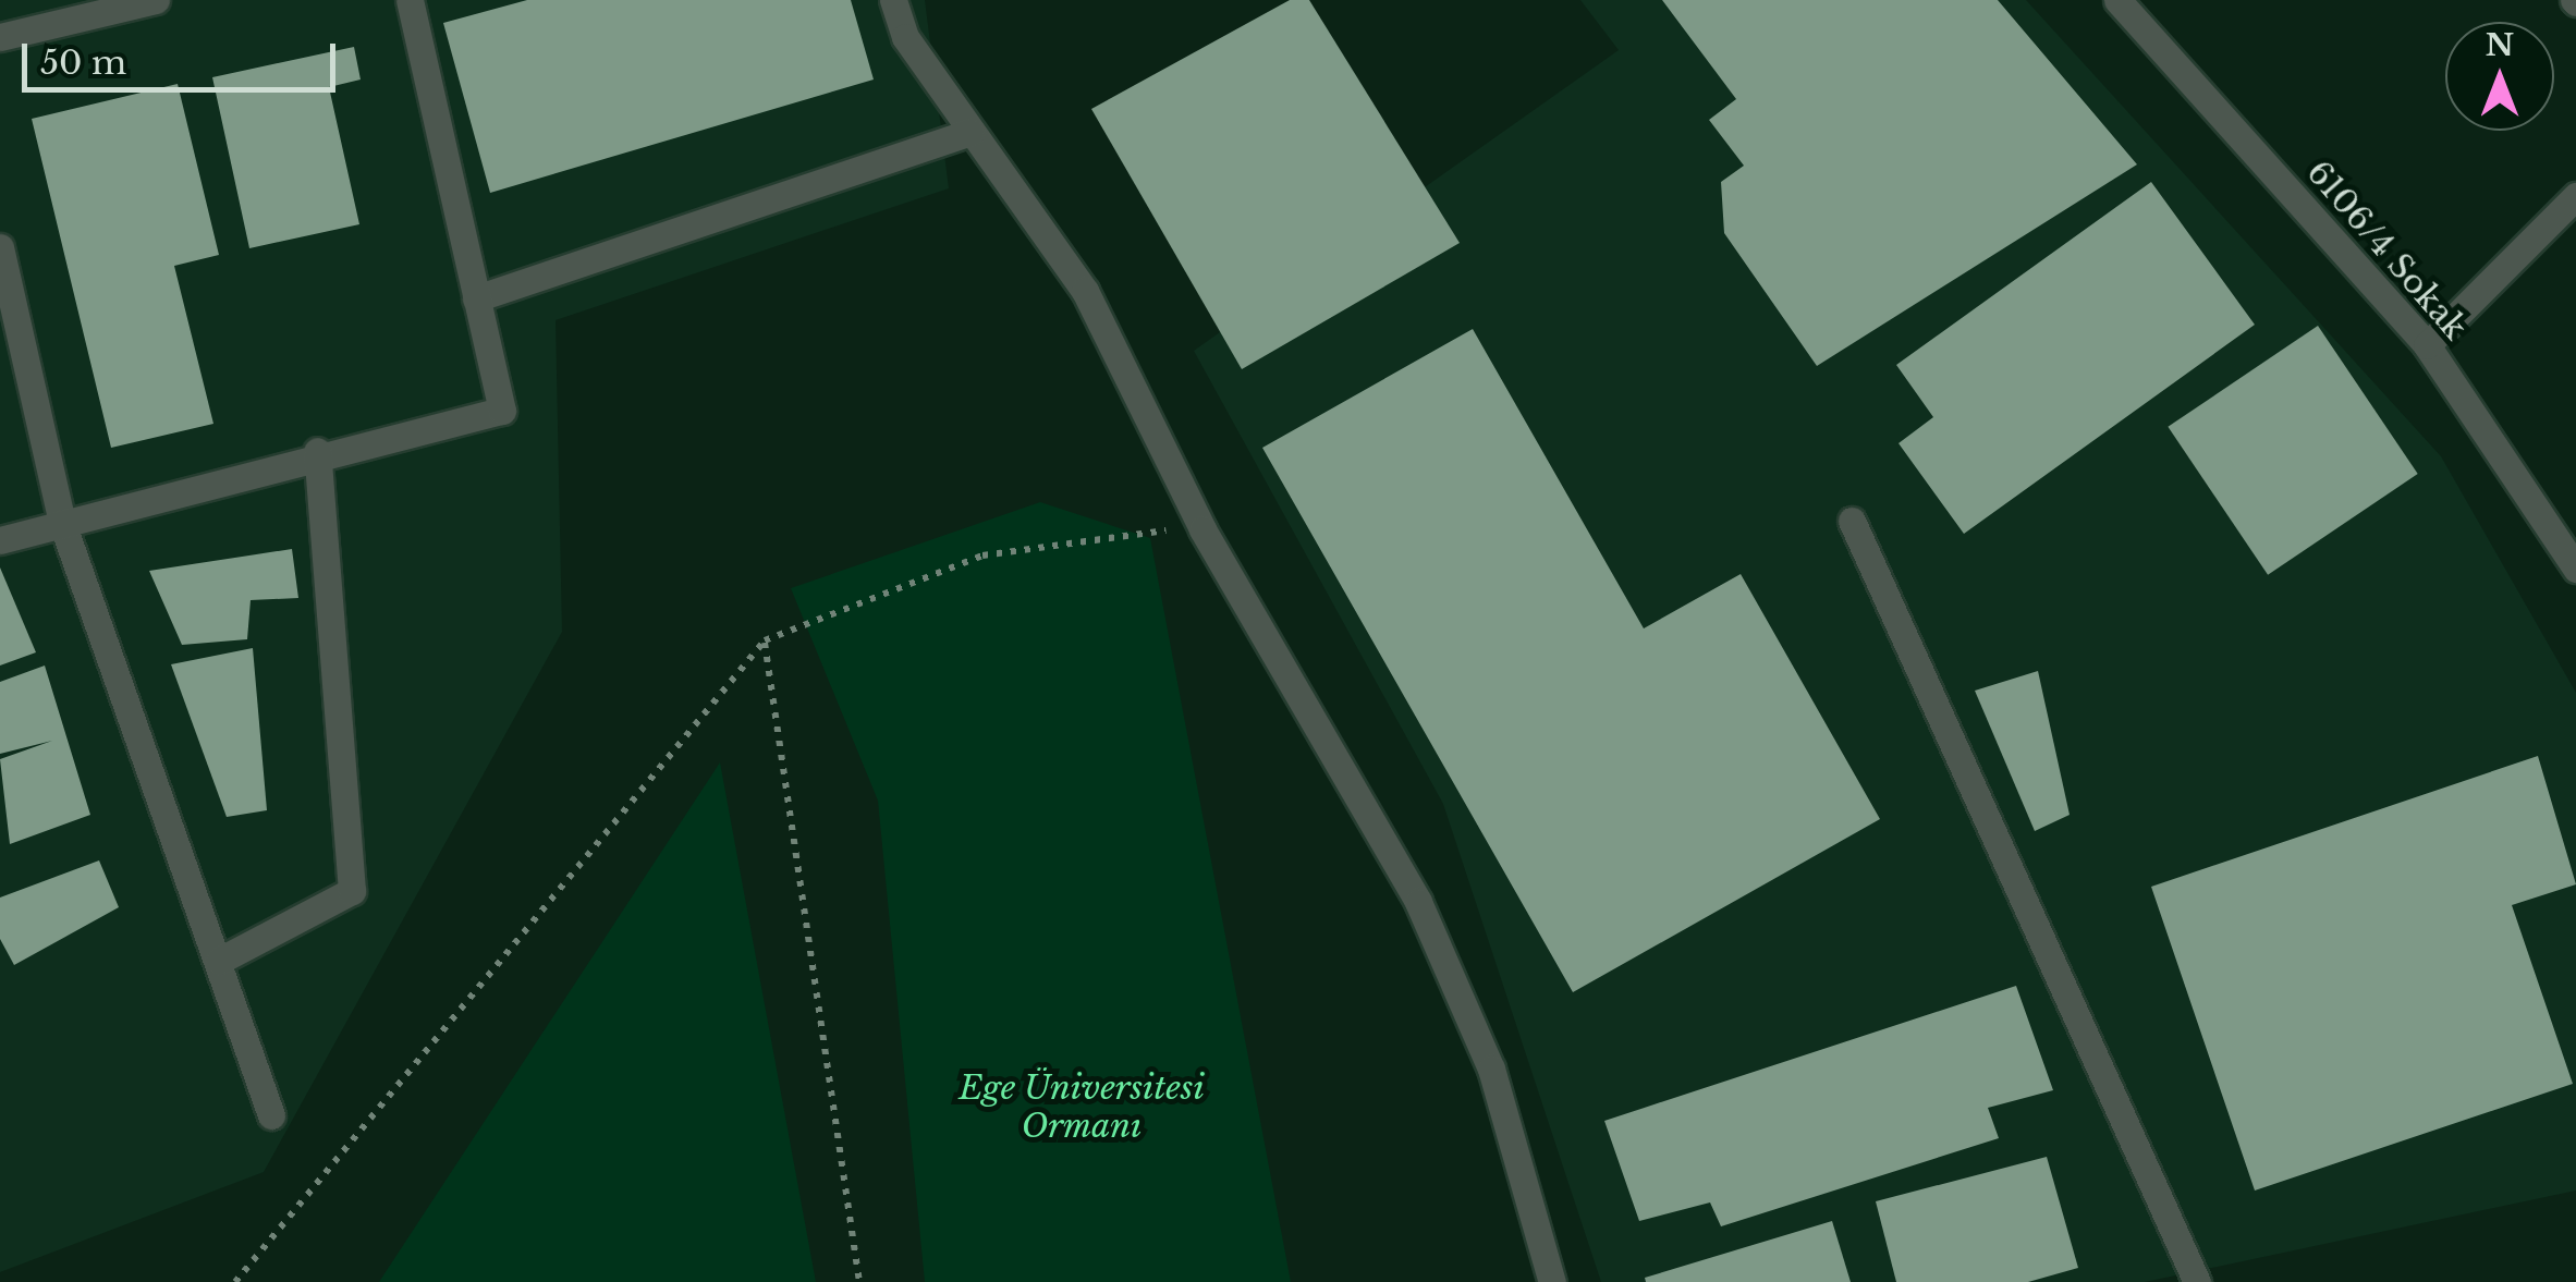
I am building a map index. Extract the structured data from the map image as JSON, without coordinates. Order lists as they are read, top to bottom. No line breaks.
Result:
{"streets":{"street":["6106/4 Sokak"]},"parks":["Ege Üniversitesi Ormanı"],"scale_bar":"50 m","north":"top"}
